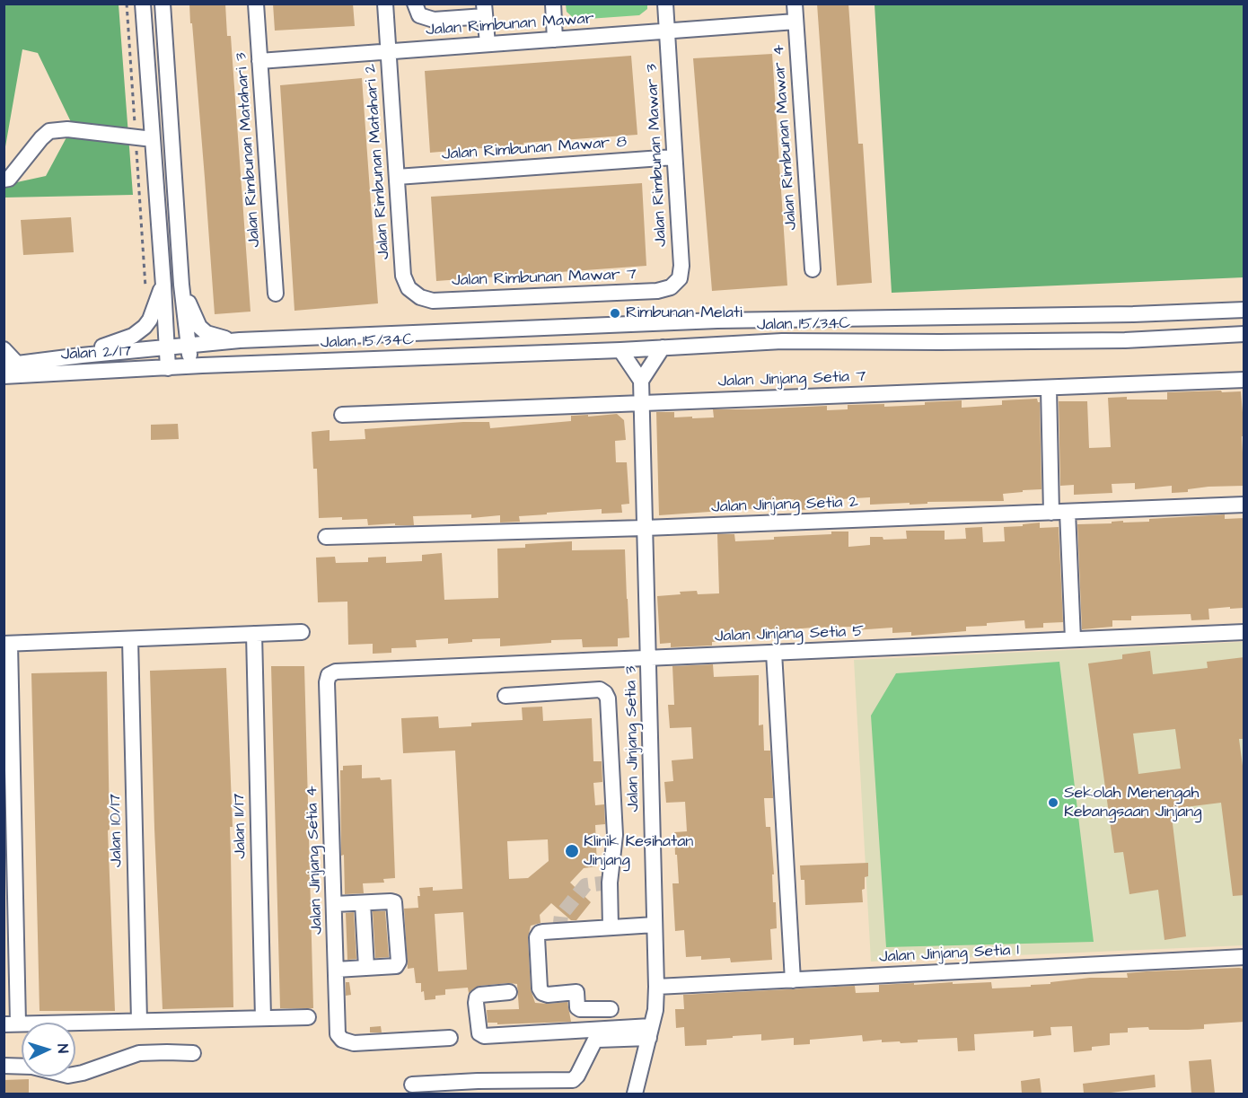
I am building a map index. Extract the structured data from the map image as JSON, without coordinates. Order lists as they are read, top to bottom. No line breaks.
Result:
{"streets":{"street":["Jalan Rimbunan Mawar","Jalan Rimbunan Mawar 4","Jalan Rimbunan Mawar 8","Jalan Rimbunan Matahari 3","Jalan Rimbunan Mawar 3","Jalan Rimbunan Matahari 2","Jalan Rimbunan Mawar 7","Jalan 15/34C","Jalan 2/17","Jalan Jinjang Setia 7","Jalan Jinjang Setia 2","Jalan Jinjang Setia 5","Jalan Jinjang Setia 3","Jalan 11/17","Jalan 10/17","Jalan Jinjang Setia 4","Jalan Jinjang Setia 1"]},"crossings":[["Jalan Rimbunan Mawar","Jalan Rimbunan Mawar 4"],["Jalan Rimbunan Mawar","Jalan Rimbunan Matahari 3"],["Jalan Rimbunan Mawar","Jalan Rimbunan Mawar 3"],["Jalan Rimbunan Mawar","Jalan Rimbunan Matahari 2"],["Jalan Rimbunan Mawar 8","Jalan Rimbunan Mawar 3"],["Jalan Rimbunan Mawar 8","Jalan Rimbunan Matahari 2"],["Jalan Rimbunan Mawar 3","Jalan Rimbunan Mawar 7"],["Jalan Rimbunan Matahari 2","Jalan Rimbunan Mawar 7"],["Jalan 15/34C","Jalan 2/17"],["Jalan Jinjang Setia 7","Jalan Jinjang Setia 3"],["Jalan Jinjang Setia 2","Jalan Jinjang Setia 3"],["Jalan Jinjang Setia 5","Jalan Jinjang Setia 3"],["Jalan Jinjang Setia 5","Jalan Jinjang Setia 4"],["Jalan Jinjang Setia 3","Jalan Jinjang Setia 1"]],"places":["Rimbunan Melati","Sekolah Menengah Kebangsaan Jinjang","Klinik Kesihatan Jinjang"],"north":"right"}
